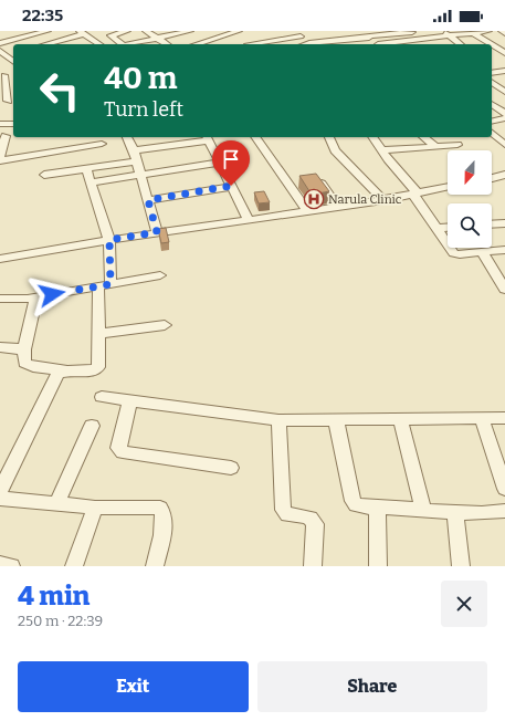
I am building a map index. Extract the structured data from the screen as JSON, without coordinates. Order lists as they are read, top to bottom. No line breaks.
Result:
{"places":{"hospital":["Narula Clinic"]},"north":"bottom","page":{"status":"22:35","turn":["40 m","Turn left"],"heading":["4 min","250 m · 22:39"],"buttons":["Exit","Share"]}}
